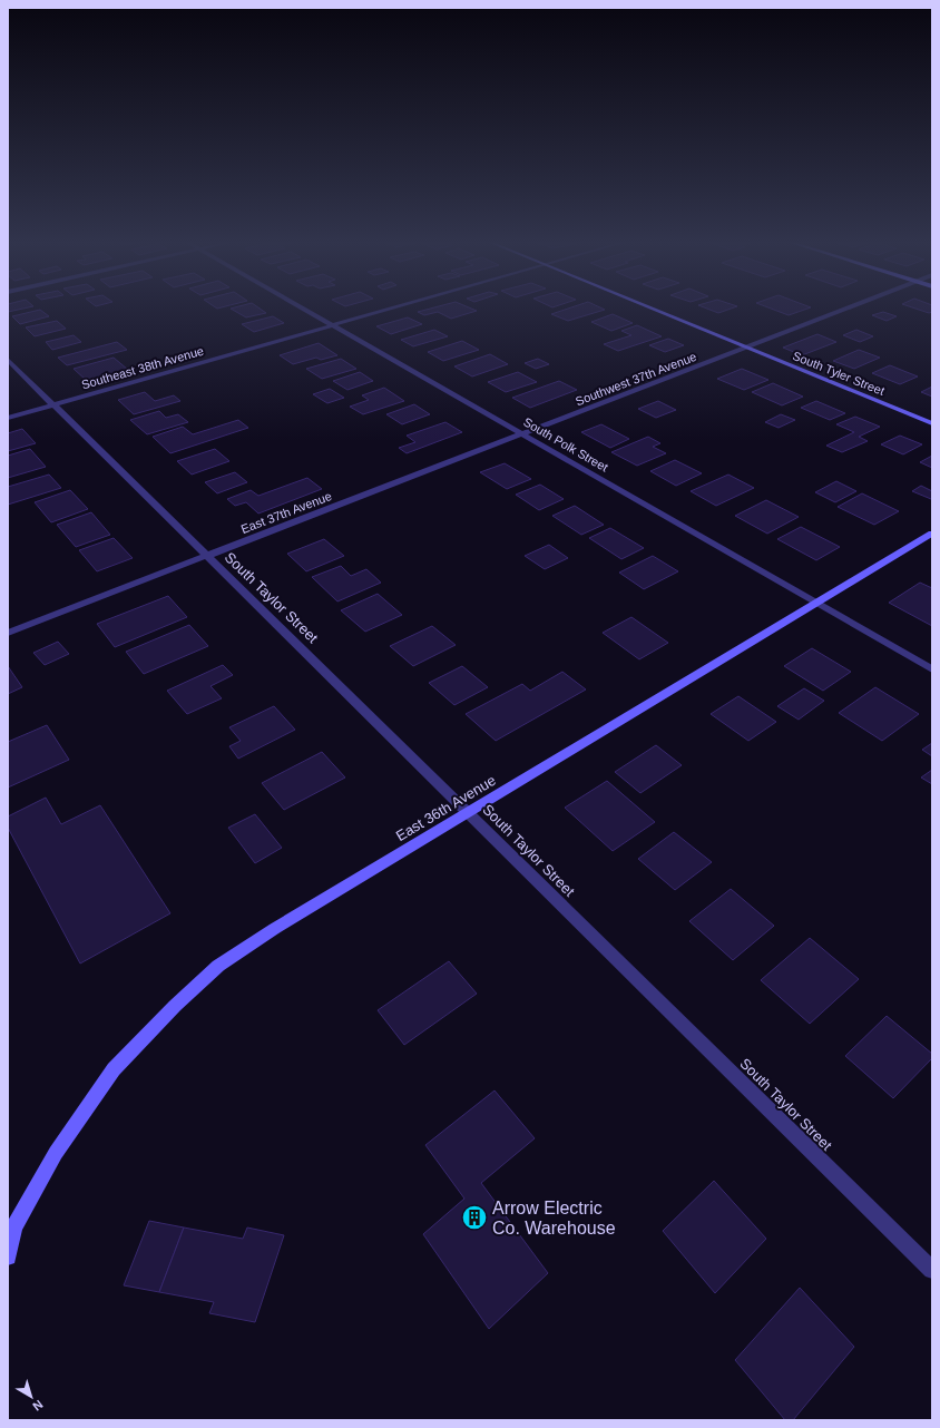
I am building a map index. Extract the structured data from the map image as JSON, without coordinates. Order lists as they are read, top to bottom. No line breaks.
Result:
{"streets":{"main road":["South Tyler Street","East 36th Avenue"],"street":["Southeast 38th Avenue","Southwest 37th Avenue","South Polk Street","East 37th Avenue","South Taylor Street"]},"crossings":[["Southeast 38th Avenue","South Polk Street"],["Southeast 38th Avenue","South Taylor Street"],["South Tyler Street","Southwest 37th Avenue"],["Southwest 37th Avenue","South Polk Street"],["Southwest 37th Avenue","East 37th Avenue"],["South Polk Street","East 37th Avenue"],["South Polk Street","East 36th Avenue"],["East 37th Avenue","South Taylor Street"],["South Taylor Street","East 36th Avenue"]],"places":{"building":["Arrow Electric Co. Warehouse"]},"north":"bottom right"}
